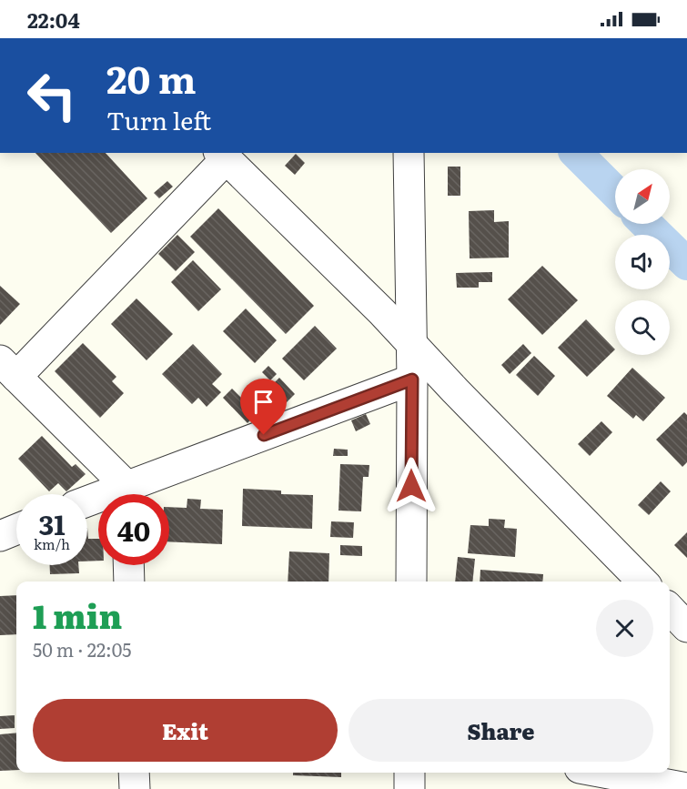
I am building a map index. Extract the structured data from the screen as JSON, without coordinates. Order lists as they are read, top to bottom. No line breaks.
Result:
{"north":"top right","page":{"status":"22:04","turn":["20 m","Turn left"],"speed":"31 km/h","limit":"40","heading":["1 min","50 m · 22:05"],"buttons":["Exit","Share"]}}
